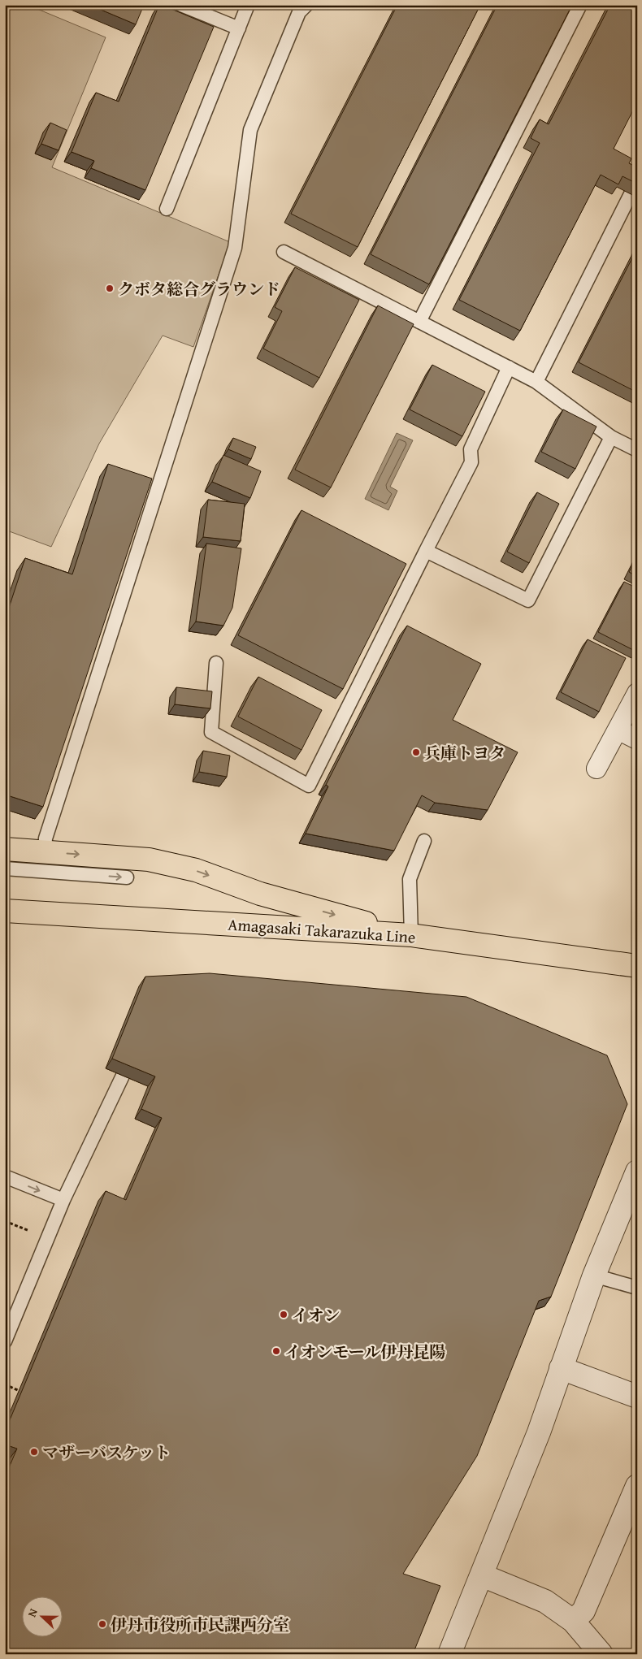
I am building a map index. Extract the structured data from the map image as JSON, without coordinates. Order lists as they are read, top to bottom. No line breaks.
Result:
{"streets":{"main road":["Amagasaki Takarazuka Line"]},"places":["クボタ総合グラウンド","兵庫トヨタ","イオン","イオンモール伊丹昆陽","マザーバスケット","伊丹市役所市民課西分室"],"north":"left"}
